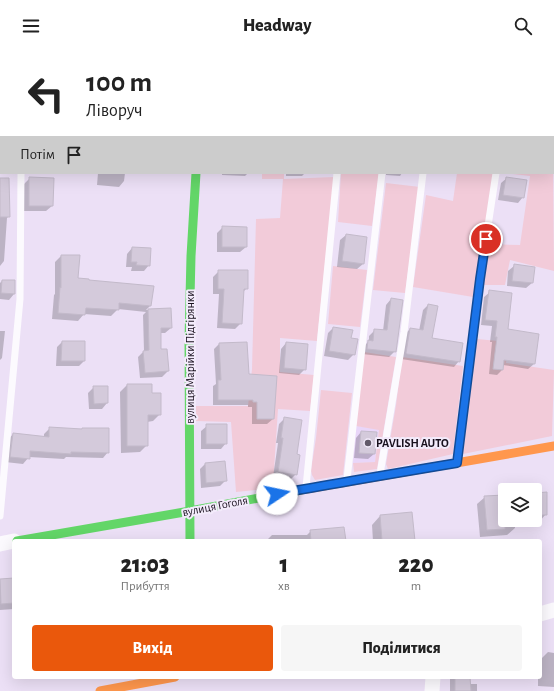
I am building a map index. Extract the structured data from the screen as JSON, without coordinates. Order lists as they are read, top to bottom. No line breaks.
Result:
{"streets":{"street":["вулиця Марійки Підгірянки","вулиця Гоголя"]},"crossings":[["вулиця Марійки Підгірянки","вулиця Гоголя"]],"places":["PAVLISH AUTO"],"page":{"header":"Headway","turn":["100 m","Ліворуч"],"then":"Потім","eta":["21:03","Прибуття","1","хв","220","m"],"buttons":["Вихід","Поділитися"]}}
